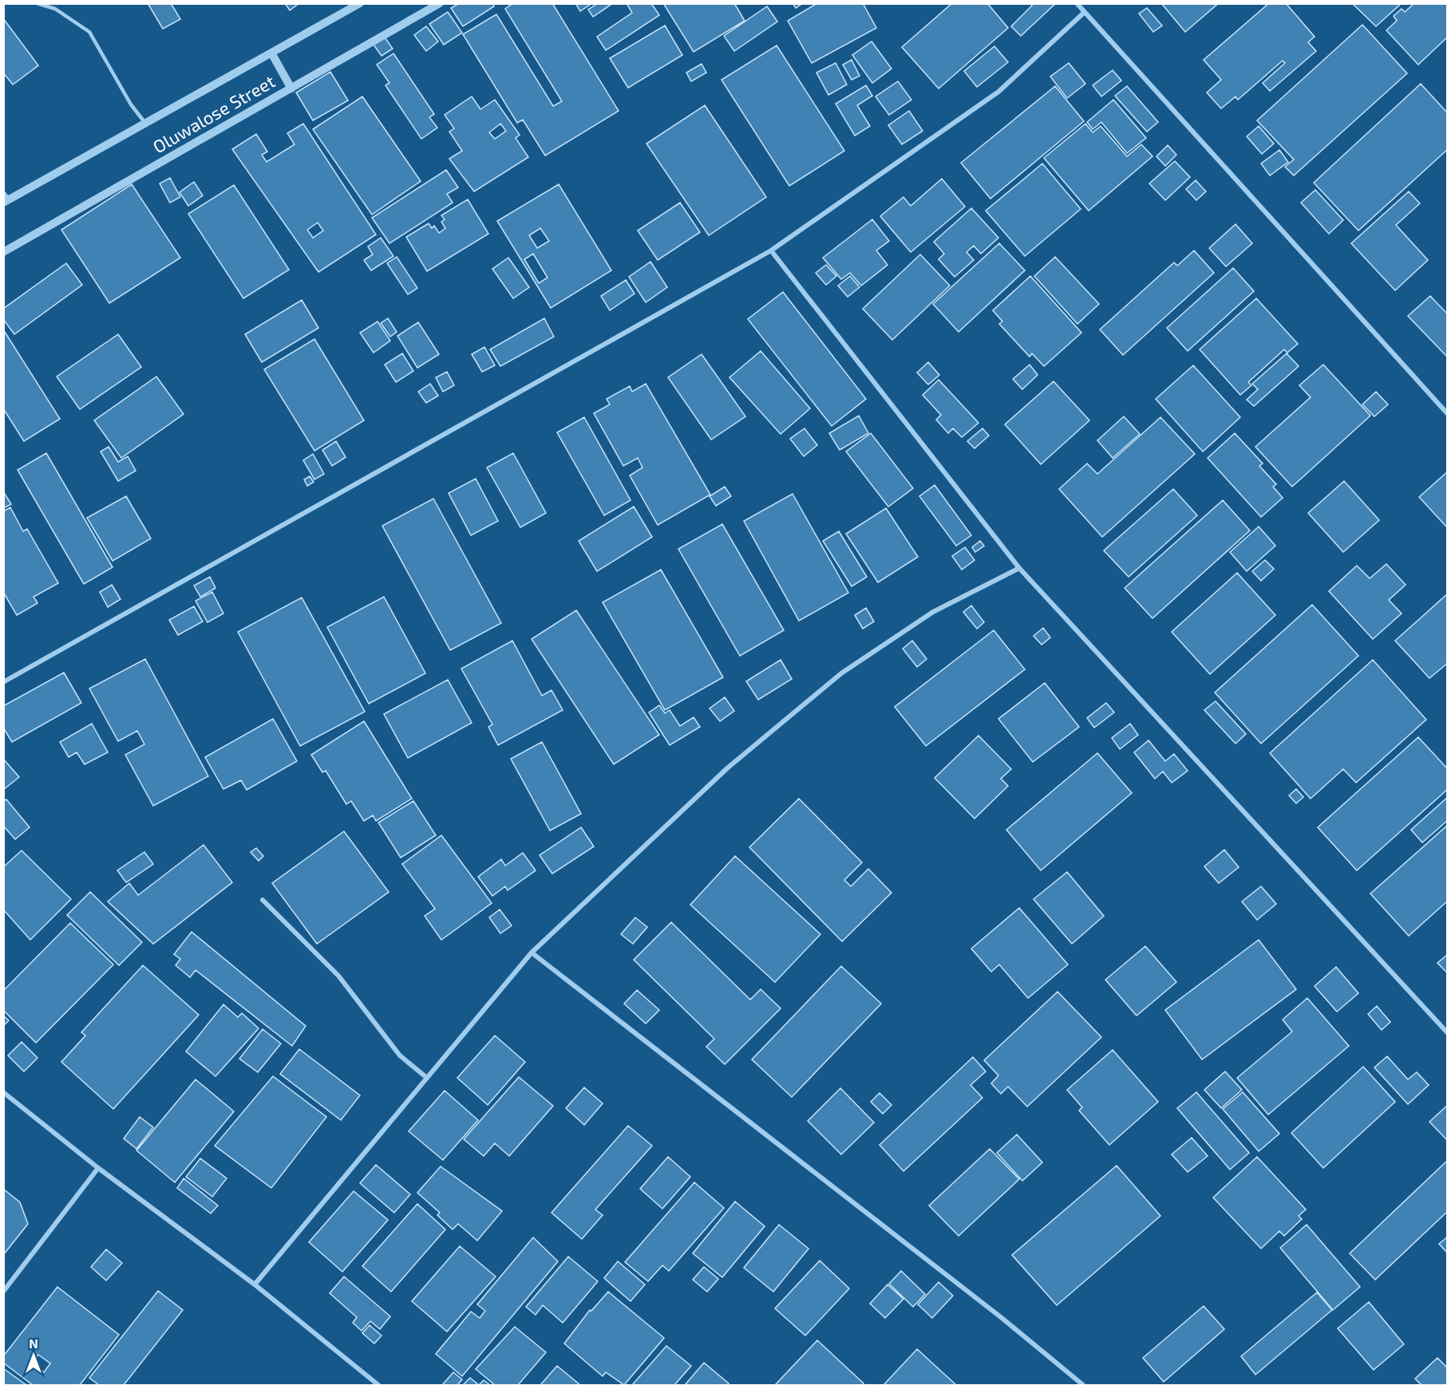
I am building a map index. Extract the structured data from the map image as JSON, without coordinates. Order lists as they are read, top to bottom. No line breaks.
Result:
{"streets":{"street":["Oluwalose Street"]},"north":"top"}
